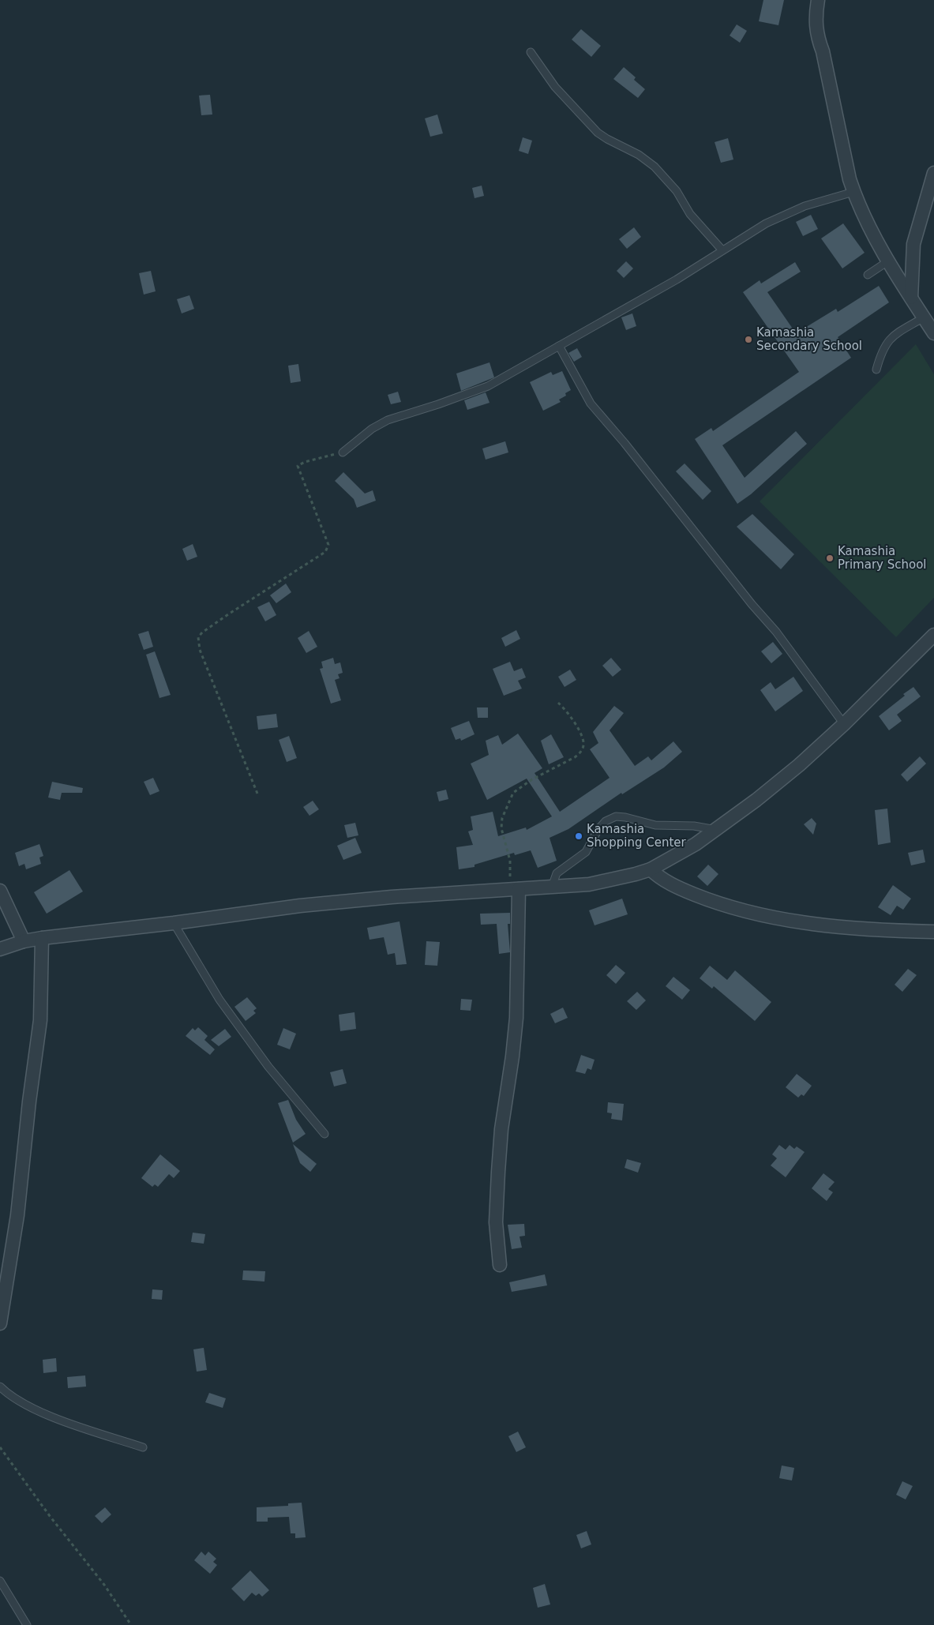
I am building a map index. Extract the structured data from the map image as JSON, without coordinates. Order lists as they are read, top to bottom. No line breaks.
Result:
{"places":["Kamashia Secondary School","Kamashia Primary School","Kamashia Shopping Center"]}
